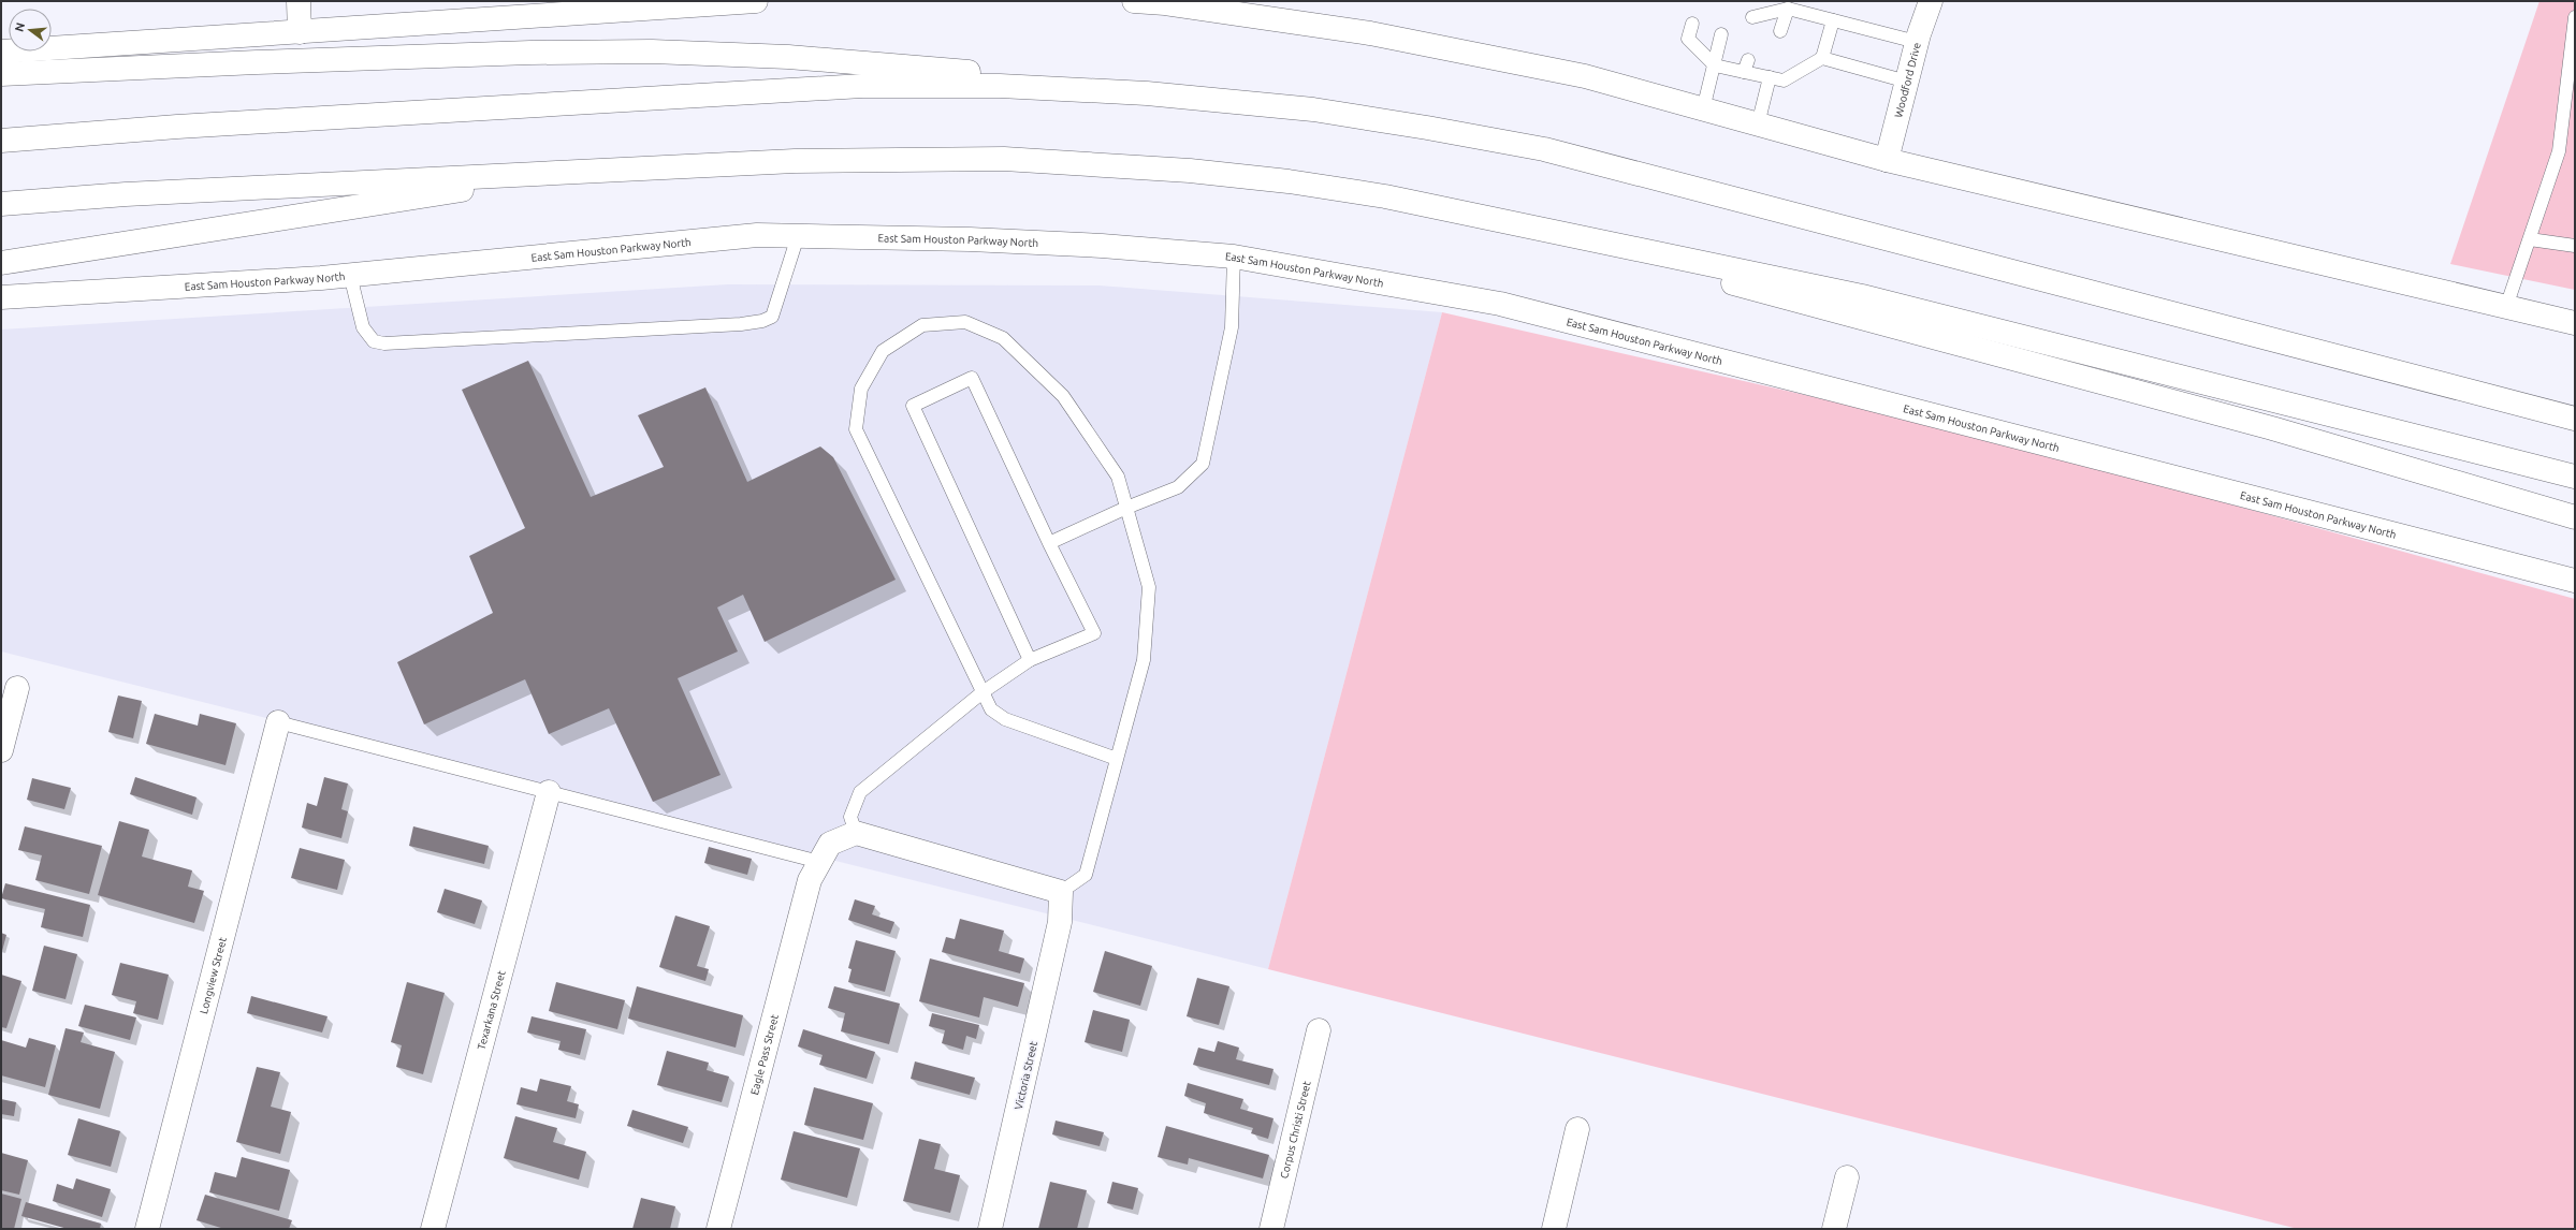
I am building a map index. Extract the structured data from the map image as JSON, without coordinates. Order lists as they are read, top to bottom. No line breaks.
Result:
{"streets":{"main road":["Woodford Drive","East Sam Houston Parkway North","Longview Street","Texarkana Street","Eagle Pass Street","Victoria Street","Corpus Christi Street"]},"north":"left"}
